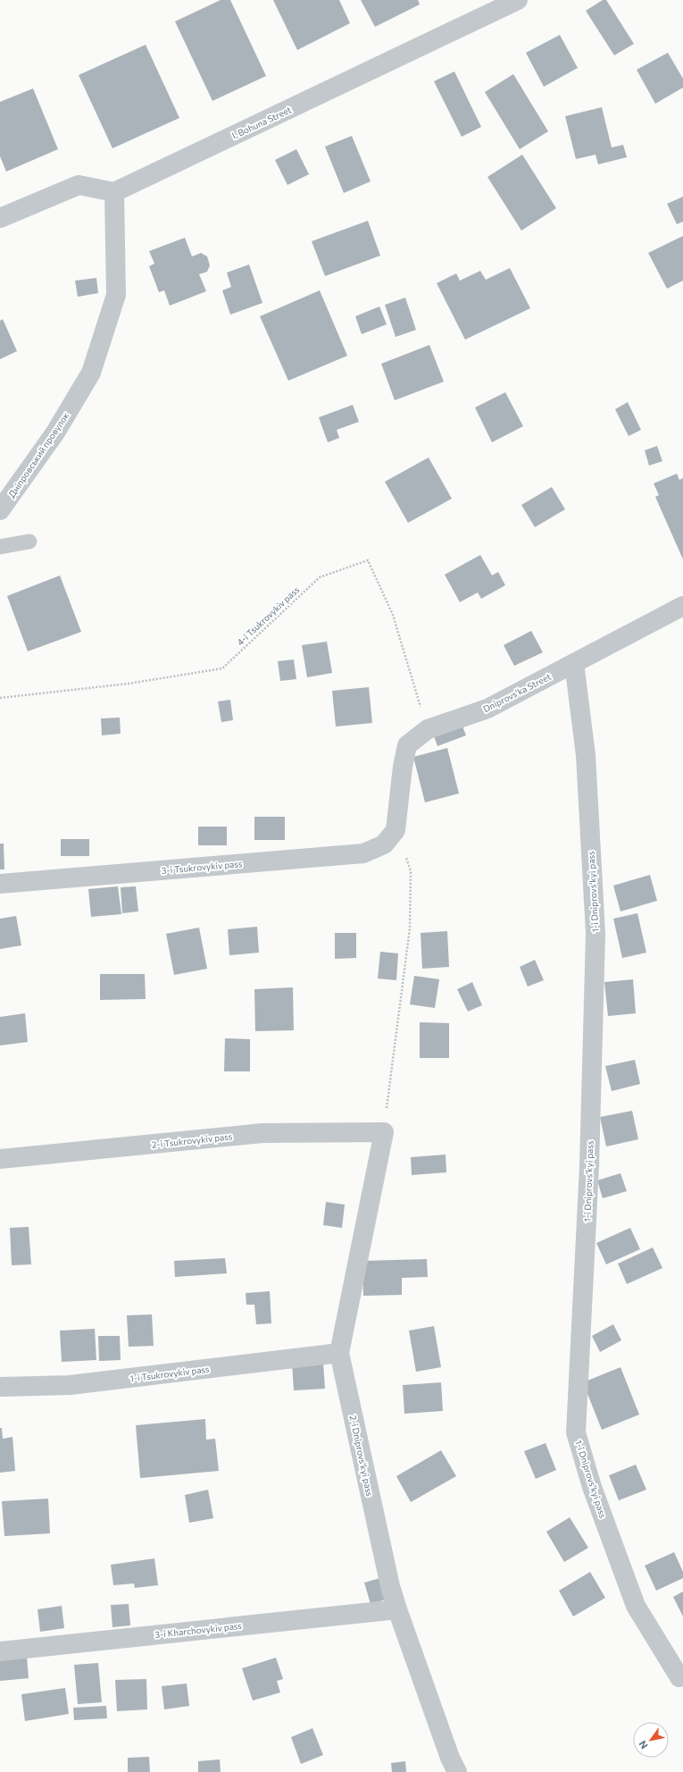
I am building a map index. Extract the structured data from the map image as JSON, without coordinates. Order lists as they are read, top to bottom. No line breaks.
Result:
{"streets":{"street":["I. Bohuna Street","Дніпровський провулок","Dniprovs'ka Street","3-i Tsukrovykiv pass","1-i Dniprovs'kyi pass","2-i Tsukrovykiv pass","1-i Tsukrovykiv pass","2-i Dniprovs'kyi pass","3-i Kharchovykiv pass"],"path":["4-i Tsukrovykiv pass"]},"crossings":[["I. Bohuna Street","Дніпровський провулок"],["4-i Tsukrovykiv pass","Dniprovs'ka Street"],["Dniprovs'ka Street","3-i Tsukrovykiv pass"],["Dniprovs'ka Street","1-i Dniprovs'kyi pass"],["2-i Tsukrovykiv pass","2-i Dniprovs'kyi pass"],["1-i Tsukrovykiv pass","2-i Dniprovs'kyi pass"],["2-i Dniprovs'kyi pass","3-i Kharchovykiv pass"]],"north":"bottom left"}
